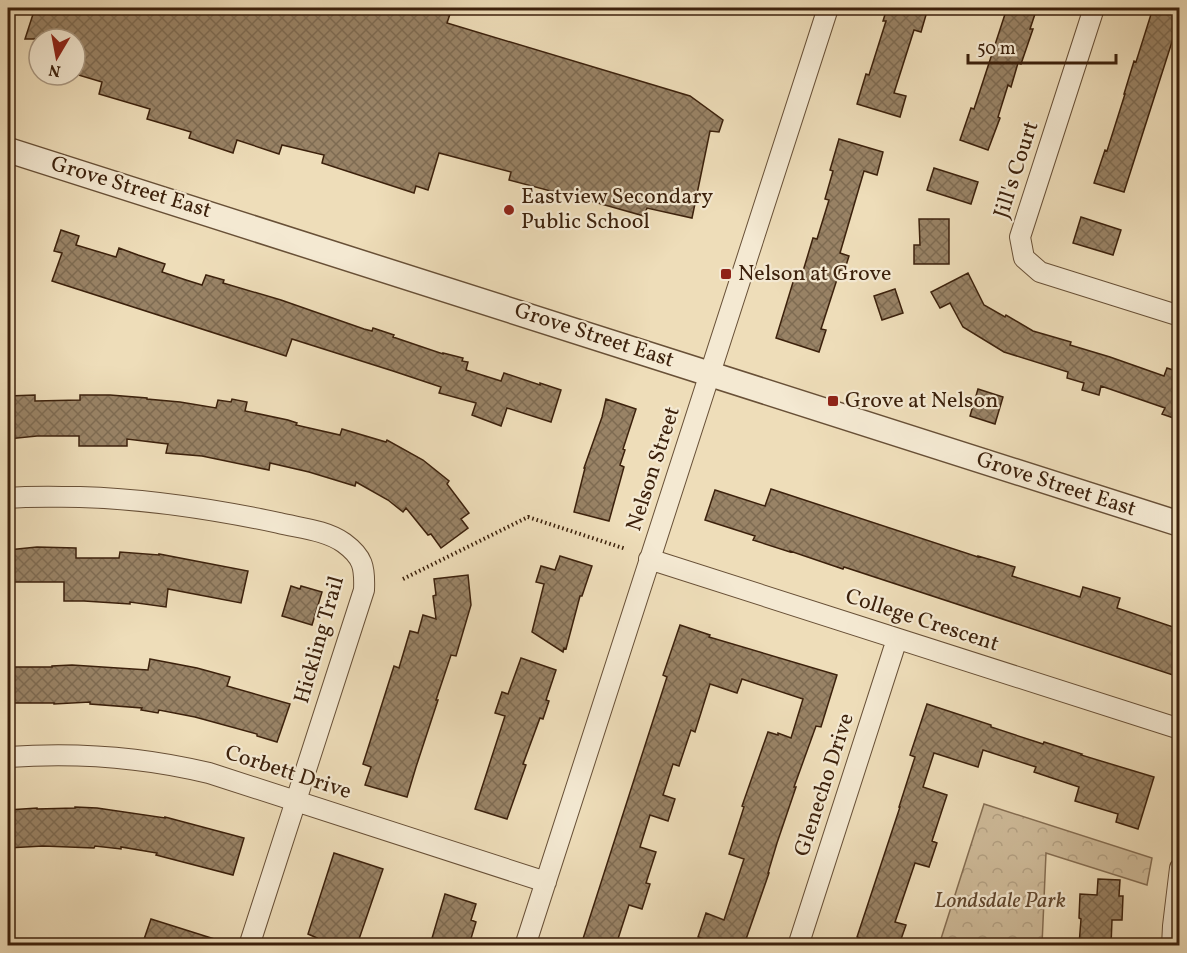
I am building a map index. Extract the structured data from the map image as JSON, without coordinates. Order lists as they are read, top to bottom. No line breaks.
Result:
{"streets":{"street":["Jill's Court","Grove Street East","Nelson Street","College Crescent","Hickling Trail","Corbett Drive","Glenecho Drive"]},"crossings":[["Grove Street East","Nelson Street"],["Nelson Street","College Crescent"],["Nelson Street","Corbett Drive"],["College Crescent","Glenecho Drive"],["Hickling Trail","Corbett Drive"]],"parks":["Londsdale Park"],"places":{"other":["Eastview Secondary Public School"],"transit":["Nelson at Grove","Grove at Nelson"]},"scale_bar":"50 m","north":"bottom"}
